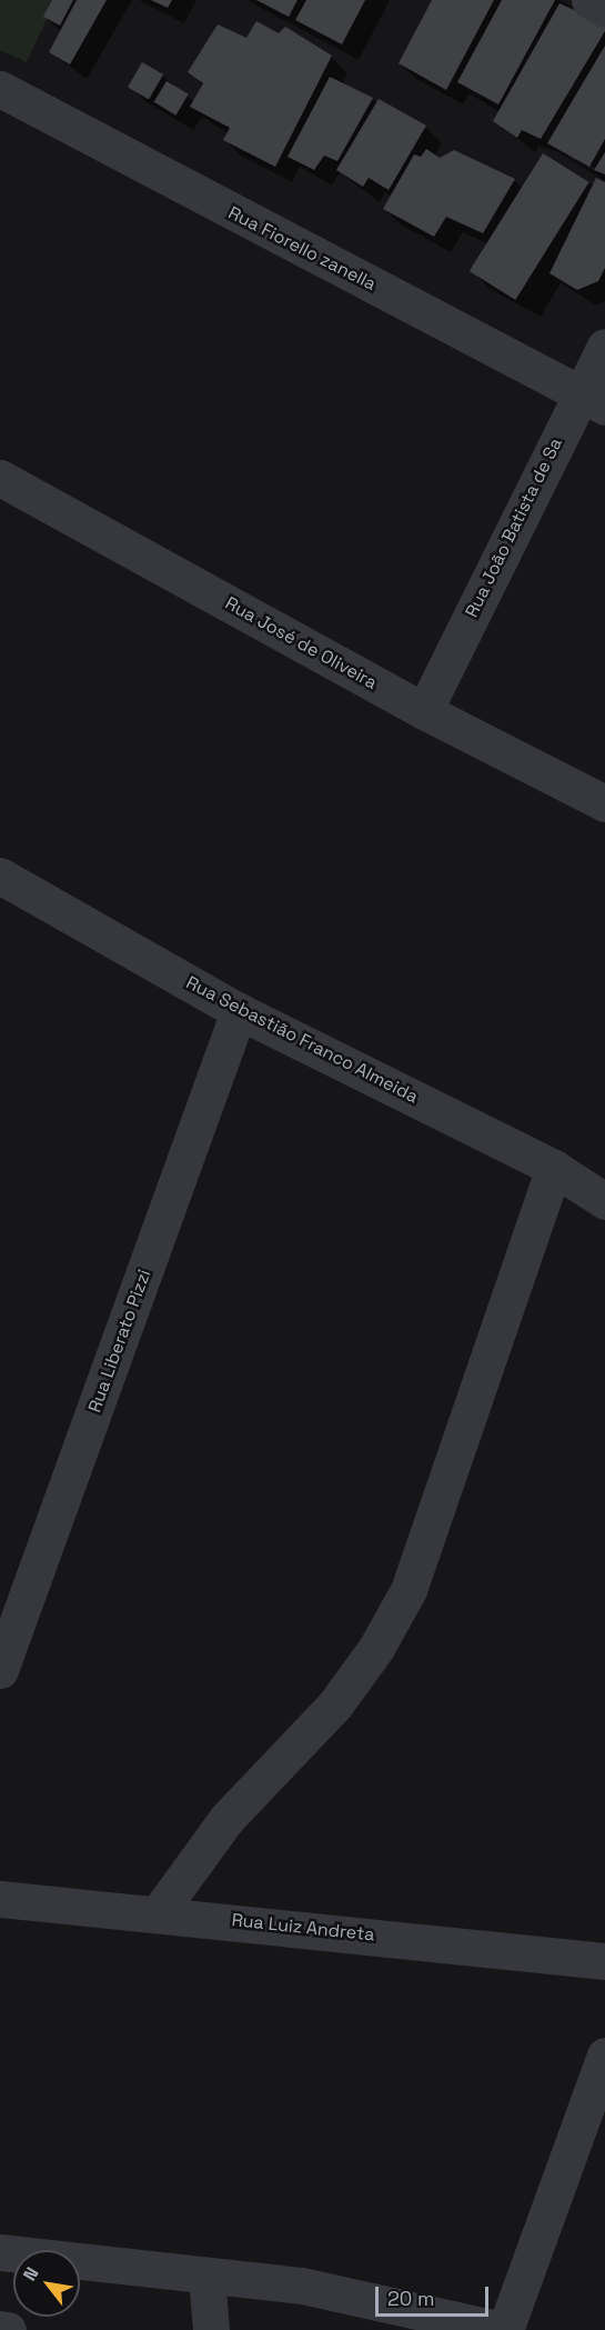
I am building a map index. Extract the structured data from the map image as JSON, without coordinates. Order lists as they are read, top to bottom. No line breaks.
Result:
{"streets":{"street":["Rua Fiorello zanella","Rua João Batista de Sa","Rua José de Oliveira","Rua Sebastião Franco Almeida","Rua Liberato Pizzi","Rua Luiz Andreta"]},"crossings":[["Rua Fiorello zanella","Rua João Batista de Sa"],["Rua João Batista de Sa","Rua José de Oliveira"],["Rua Sebastião Franco Almeida","Rua Liberato Pizzi"]],"scale_bar":"20 m","north":"top left"}
